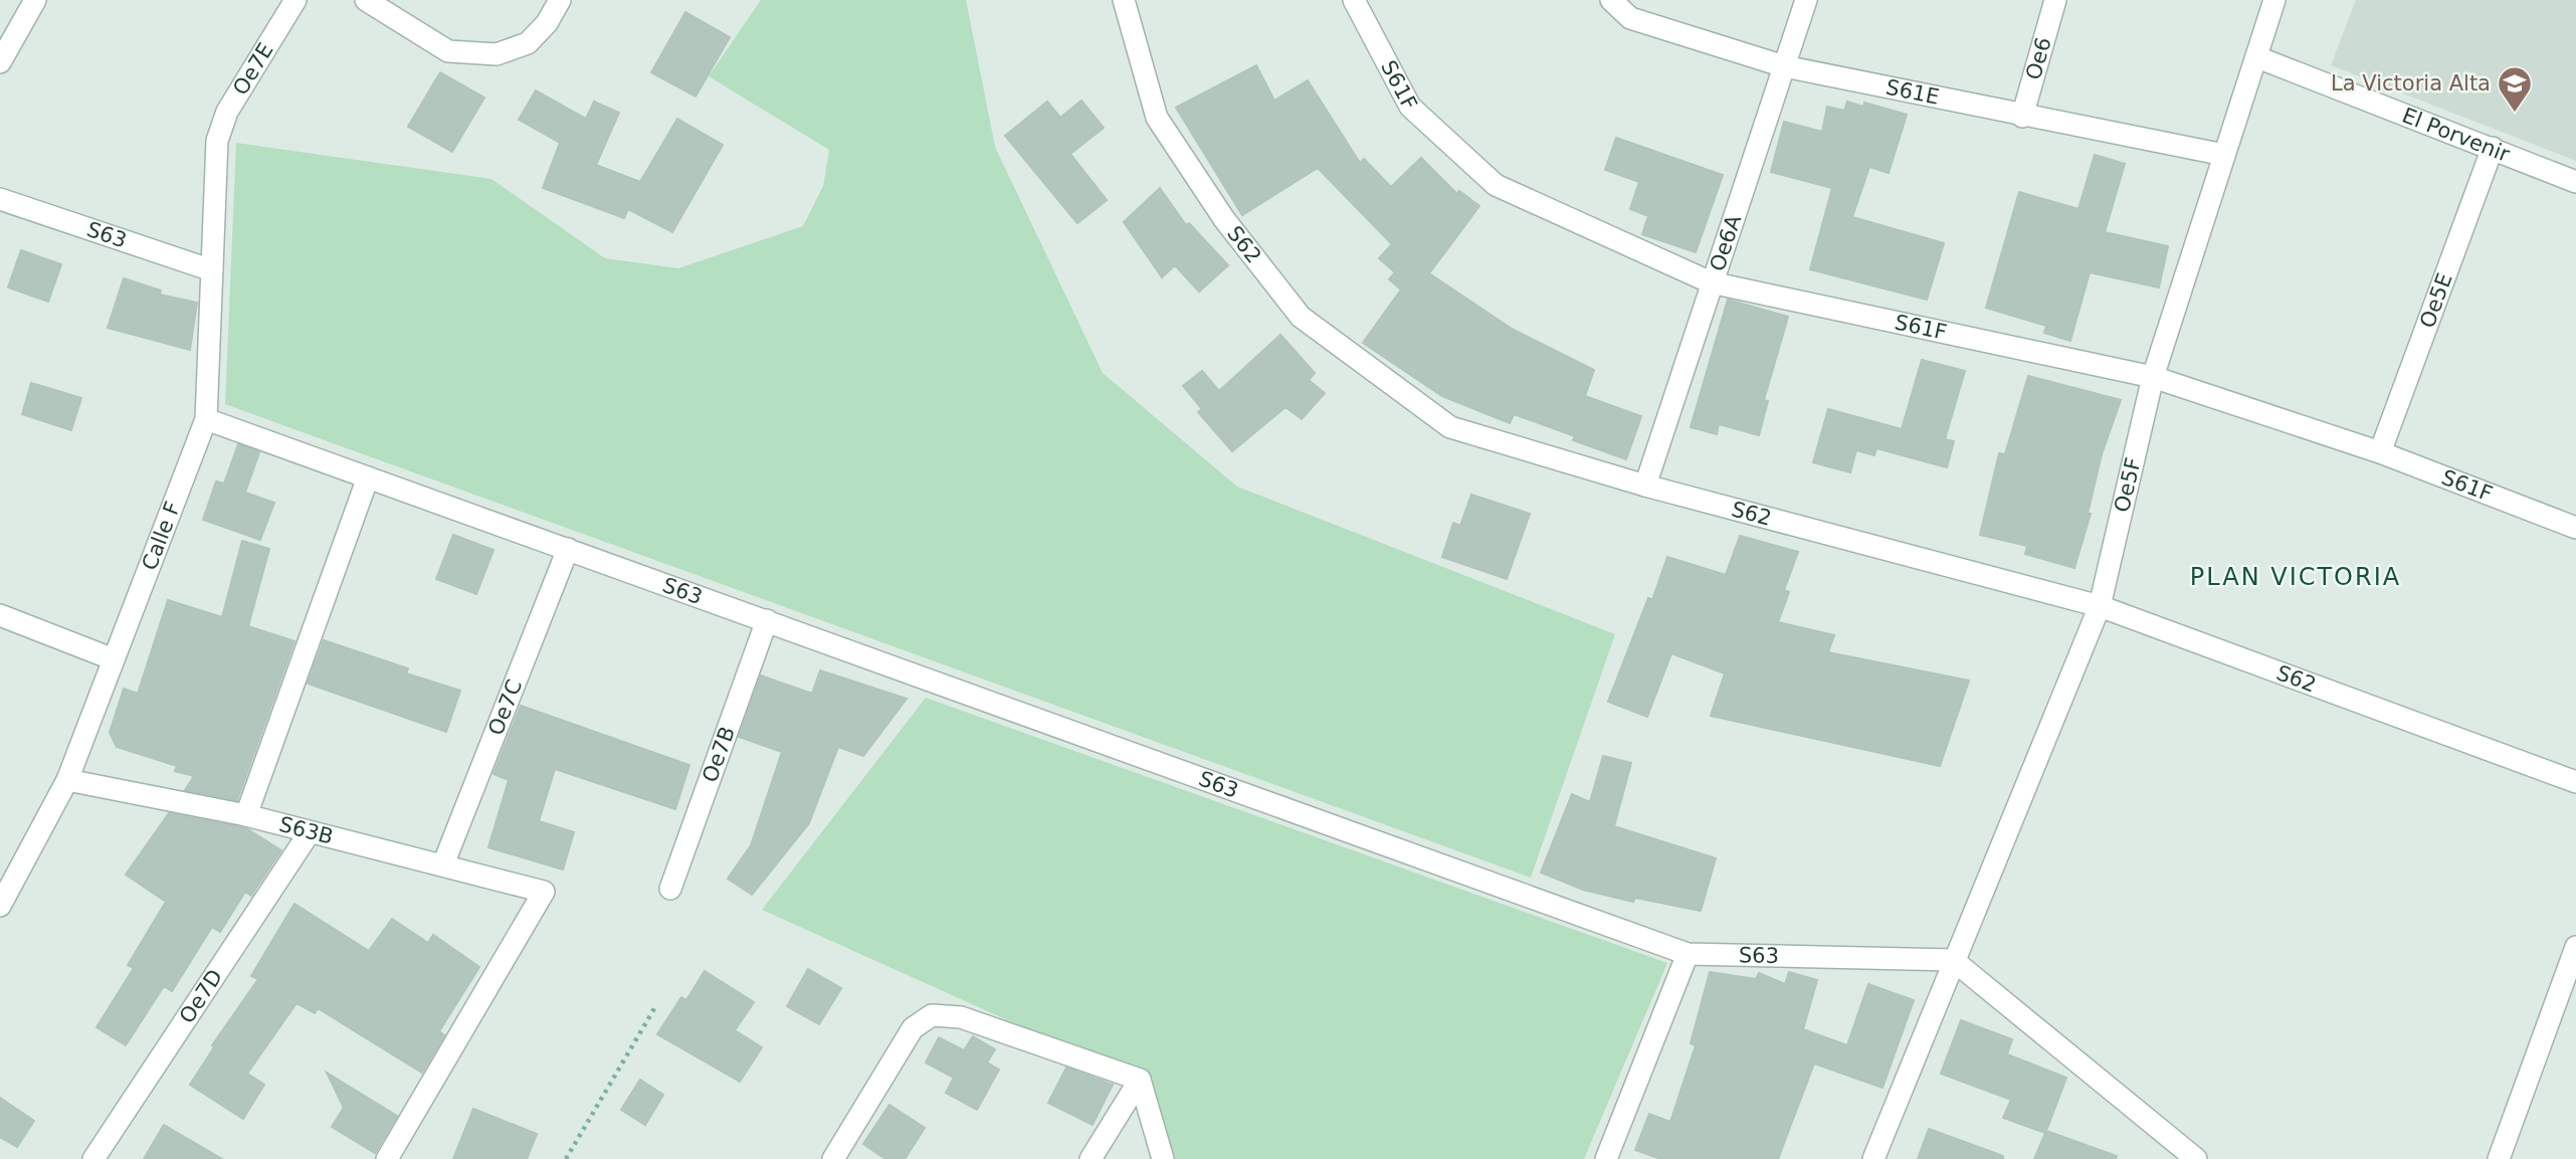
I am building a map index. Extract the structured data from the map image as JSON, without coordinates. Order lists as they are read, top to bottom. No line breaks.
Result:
{"streets":{"street":["Oe6","Oe7E","S61F","S61E","El Porvenir","S63","Oe6A","S62","Oe5E","Oe5F","Calle F","Oe7C","Oe7B","S63B","Oe7D"]},"crossings":[["Oe6","S61E"],["Oe7E","Calle F"],["S61F","Oe6A"],["S61F","Oe5E"],["S61F","Oe5F"],["S61E","Oe6A"],["S61E","Oe5F"],["El Porvenir","Oe5E"],["El Porvenir","Oe5F"],["S63","Oe5F"],["S63","Calle F"],["S63","Oe7C"],["S63","Oe7B"],["Oe6A","S62"],["S62","Oe5F"],["Calle F","S63B"],["Oe7C","S63B"],["S63B","Oe7D"]],"districts":["PLAN VICTORIA"],"places":{"school or university":["La Victoria Alta"]}}
